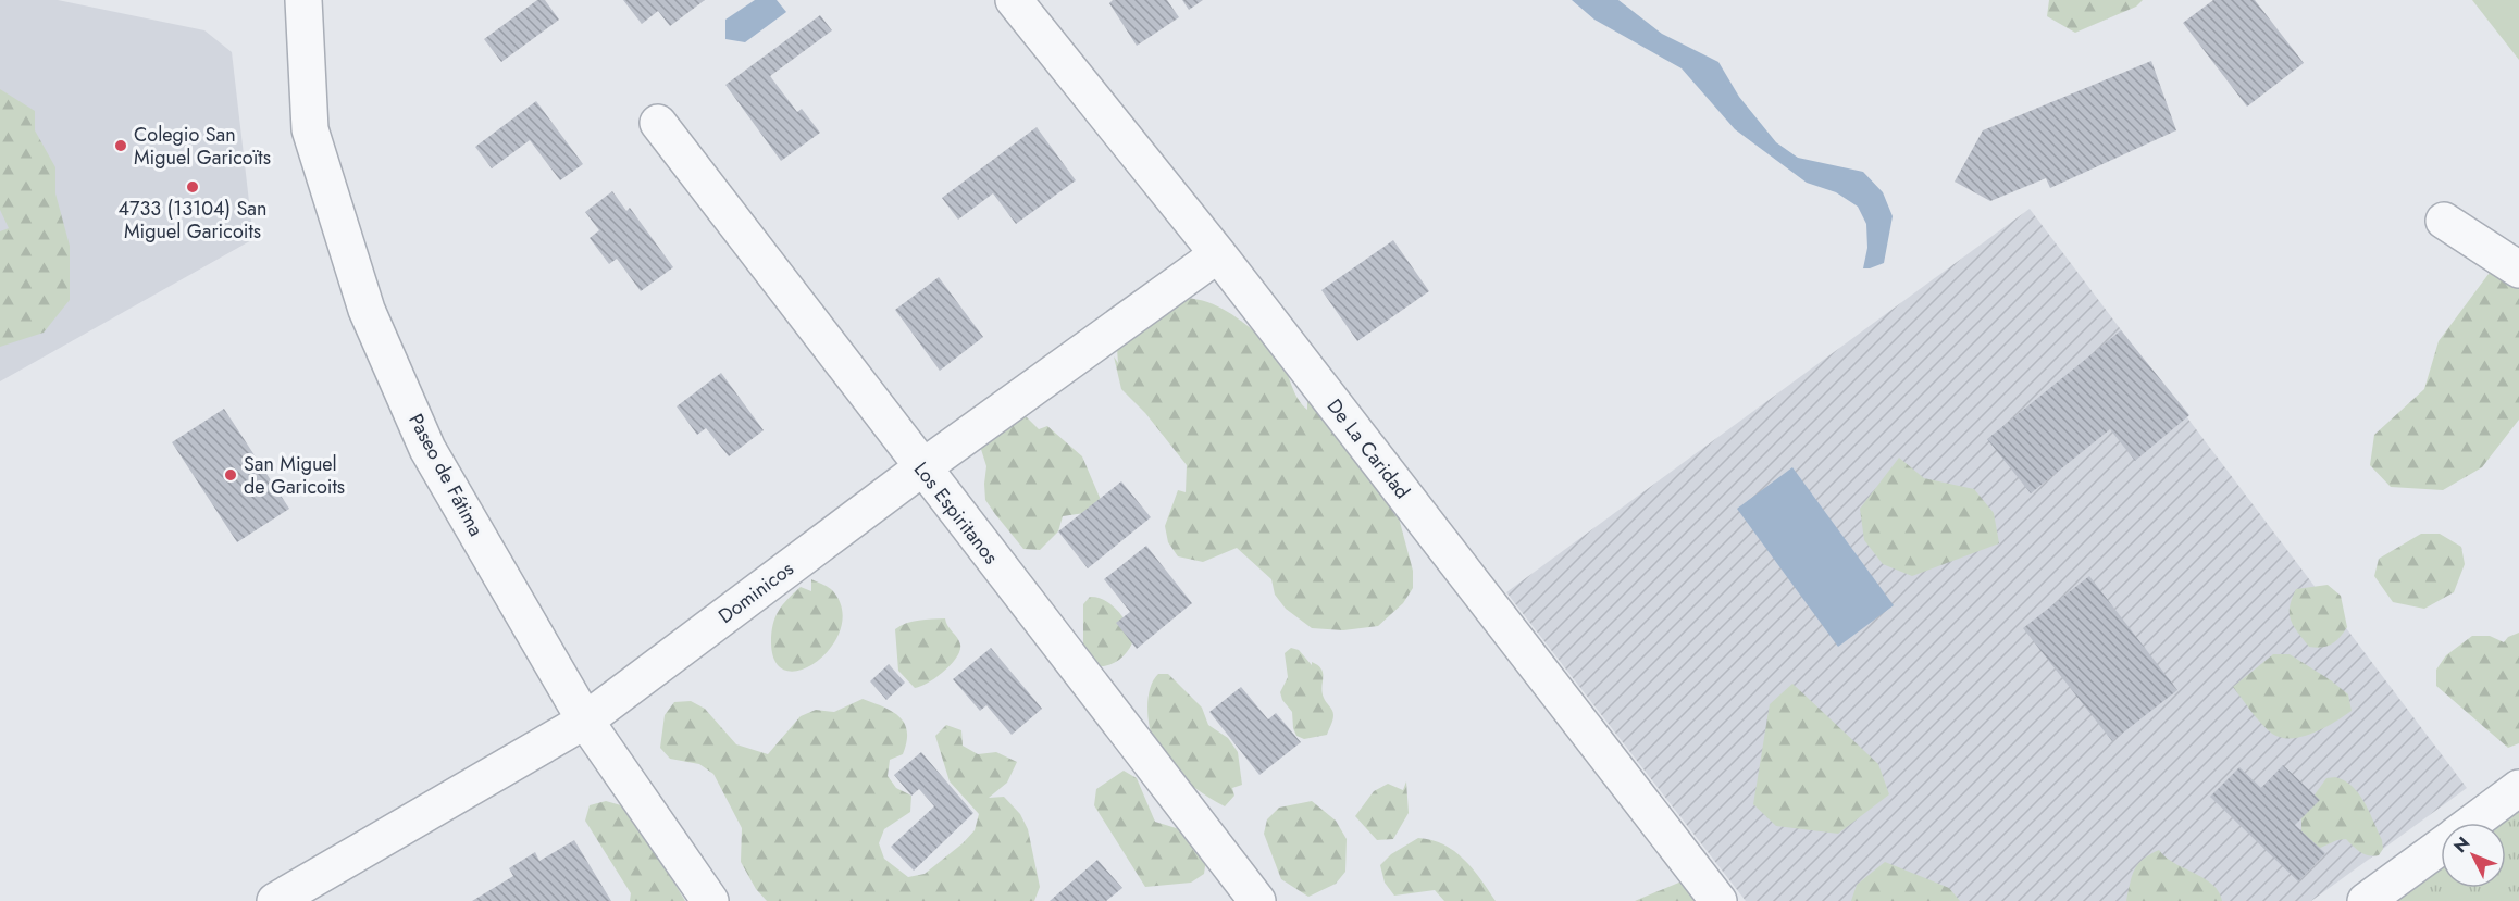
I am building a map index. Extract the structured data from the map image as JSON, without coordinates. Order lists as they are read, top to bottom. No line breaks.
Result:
{"streets":{"street":["De La Caridad","Paseo de Fátima","Los Espiritanos","Dominicos"]},"crossings":[["De La Caridad","Dominicos"],["Paseo de Fátima","Dominicos"],["Los Espiritanos","Dominicos"]],"places":["Colegio San Miguel Garicoïts","4733 (13104) San Miguel Garicoits","San Miguel de Garicoits"],"north":"top left"}
